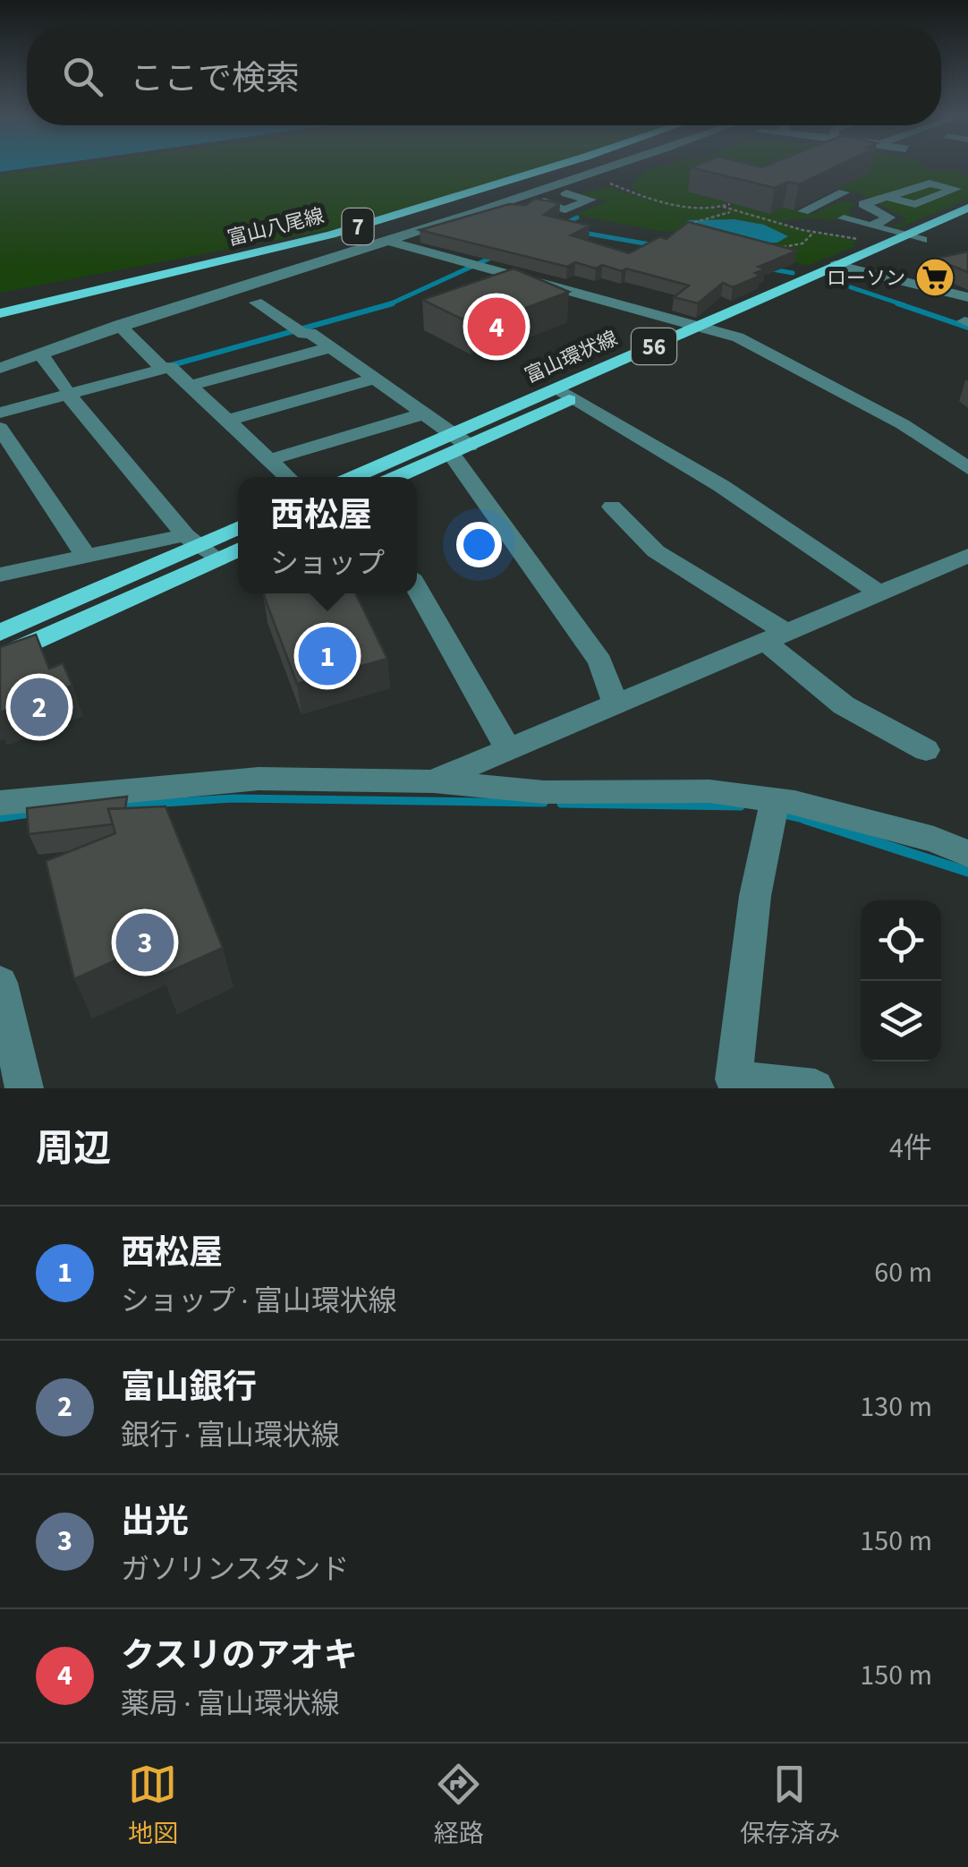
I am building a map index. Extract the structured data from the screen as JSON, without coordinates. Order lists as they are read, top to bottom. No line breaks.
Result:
{"streets":{"main road":["富山八尾線","7","56","富山環状線"]},"places":{"supermarket":["ローソン"]},"page":{"search":"ここで検索","pins":["4","1","2","3"],"popup":["西松屋","ショップ"],"heading":["周辺","4件"],"list":[{"mark":"1","name":"西松屋","note":"ショップ · 富山環状線","value":"60 m"},{"mark":"2","name":"富山銀行","note":"銀行 · 富山環状線","value":"130 m"},{"mark":"3","name":"出光","note":"ガソリンスタンド","value":"150 m"},{"mark":"4","name":"クスリのアオキ","note":"薬局 · 富山環状線","value":"150 m"}],"nav":["地図","経路","保存済み"]}}
